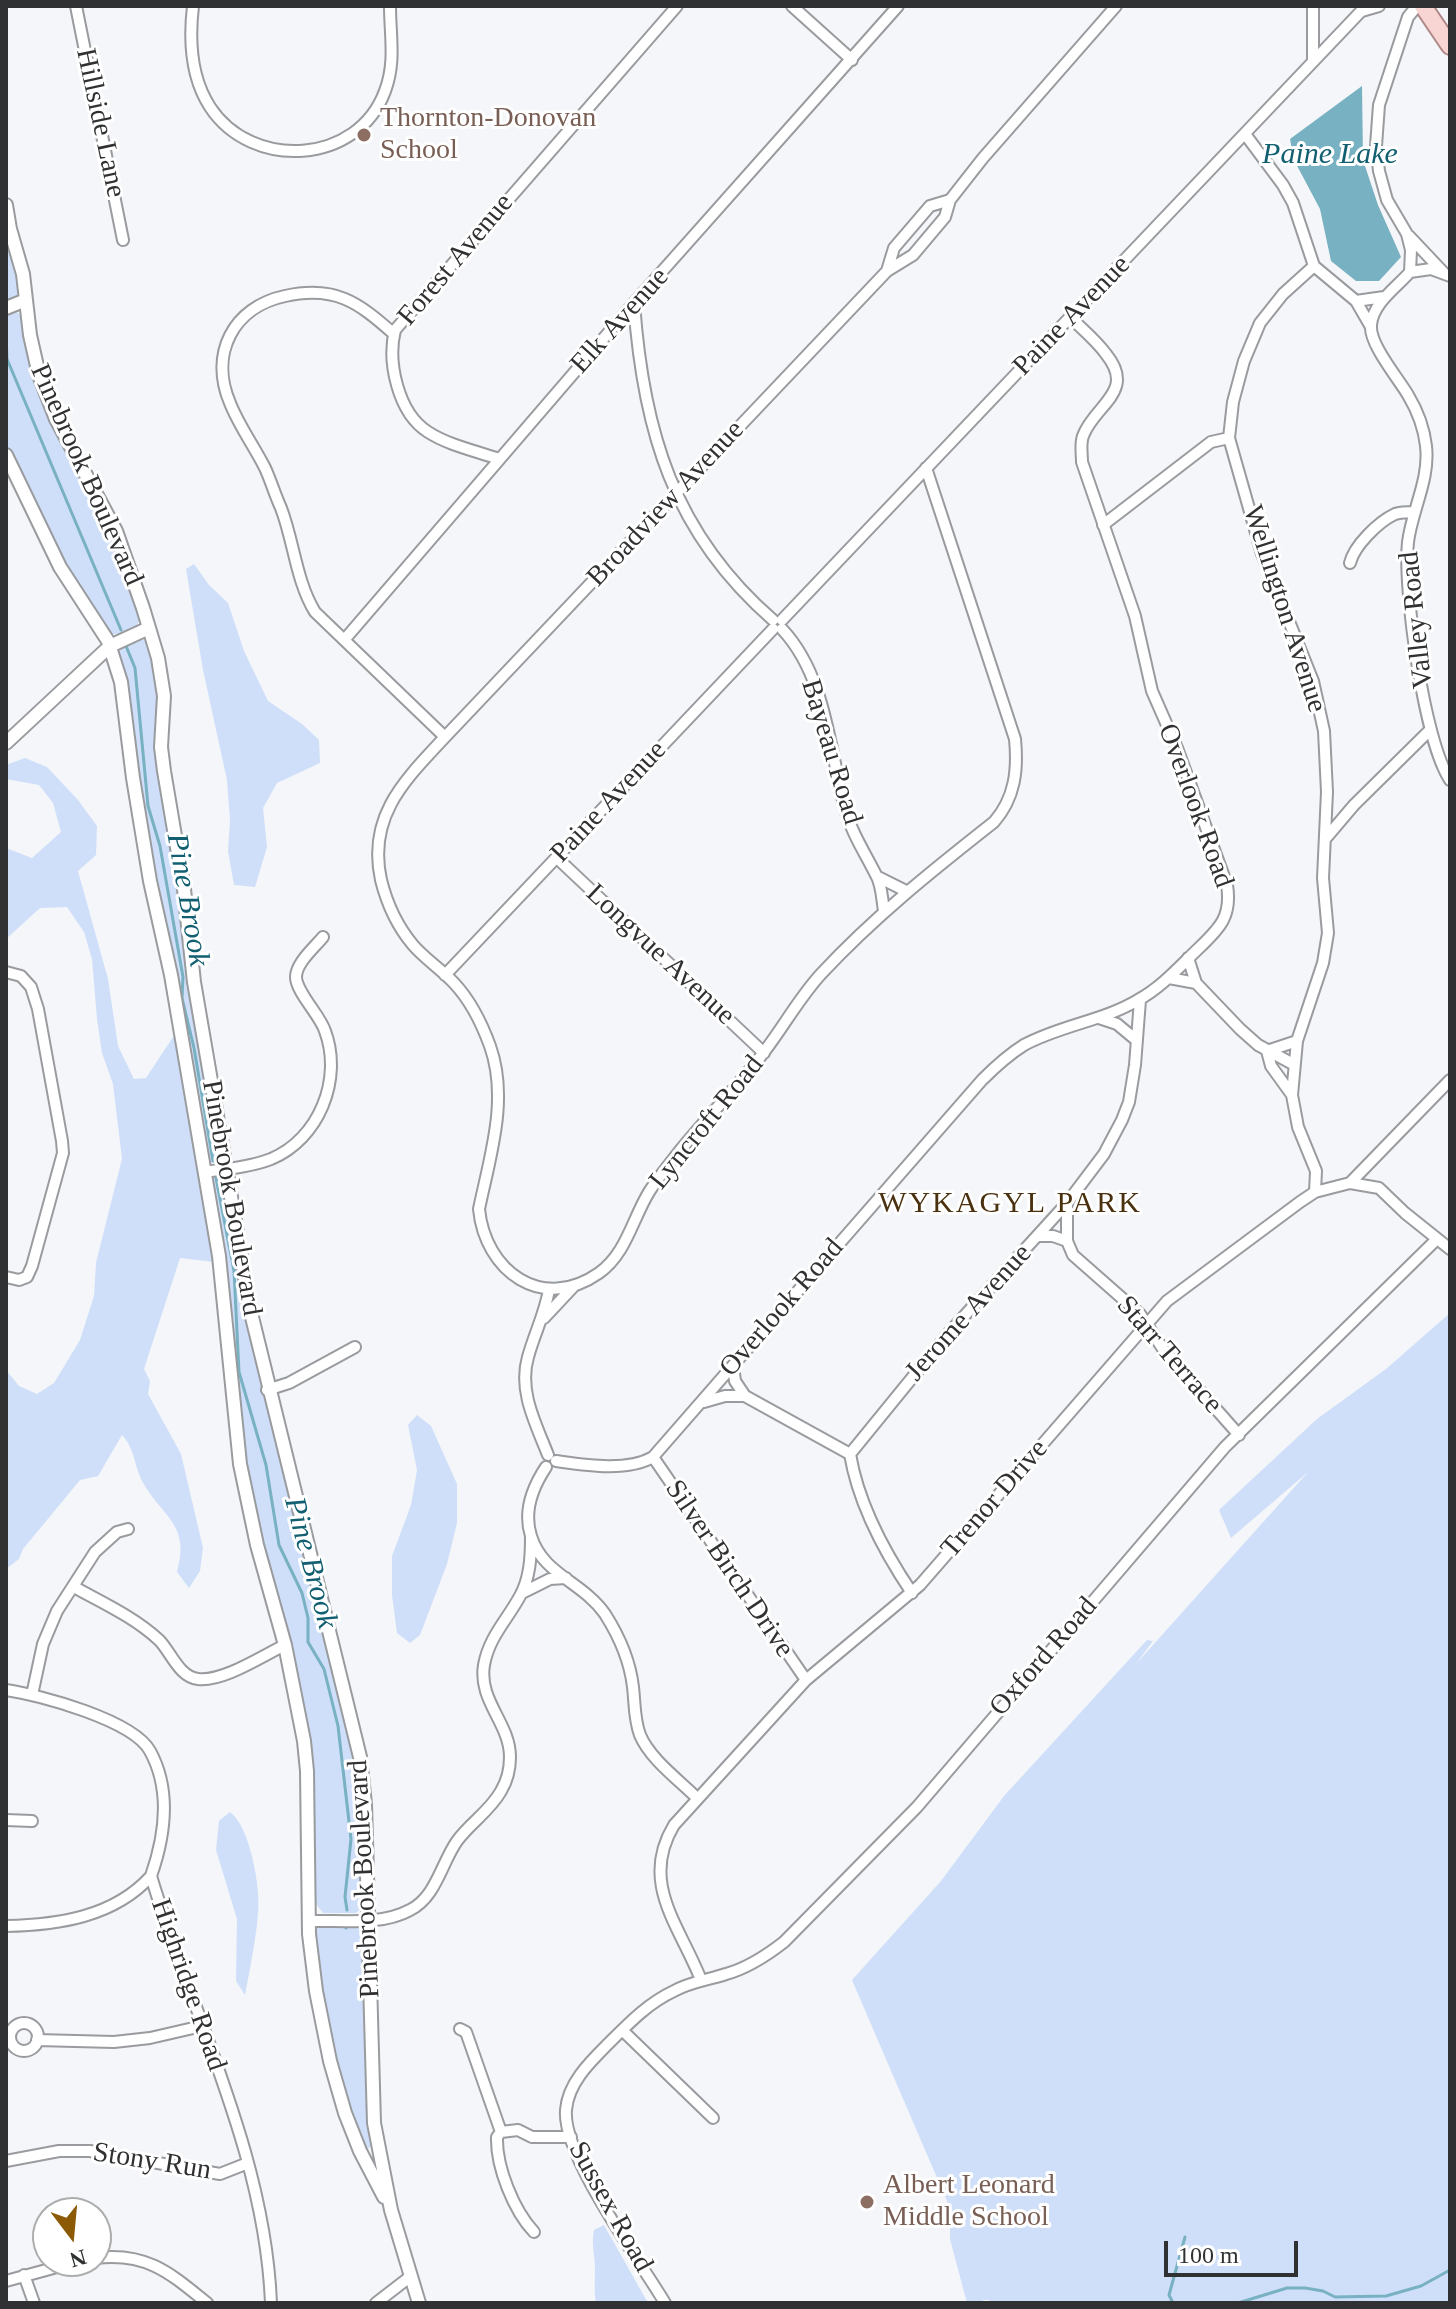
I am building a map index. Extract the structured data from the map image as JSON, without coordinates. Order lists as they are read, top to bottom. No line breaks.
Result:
{"streets":{"street":["Hillside Lane","Forest Avenue","Paine Avenue","Elk Avenue","Pinebrook Boulevard","Broadview Avenue","Wellington Avenue","Valley Road","Bayeau Road","Overlook Road","Longvue Avenue","Lyncroft Road","Jerome Avenue","Starr Terrace","Trenor Drive","Silver Birch Drive","Oxford Road","Highridge Road","Stony Run","Sussex Road"]},"crossings":[["Paine Avenue","Bayeau Road"],["Paine Avenue","Overlook Road"],["Paine Avenue","Longvue Avenue"],["Paine Avenue","Lyncroft Road"],["Elk Avenue","Bayeau Road"],["Broadview Avenue","Bayeau Road"],["Wellington Avenue","Valley Road"],["Wellington Avenue","Trenor Drive"],["Bayeau Road","Lyncroft Road"],["Overlook Road","Jerome Avenue"],["Overlook Road","Silver Birch Drive"],["Longvue Avenue","Lyncroft Road"],["Starr Terrace","Trenor Drive"],["Starr Terrace","Oxford Road"],["Trenor Drive","Silver Birch Drive"],["Trenor Drive","Oxford Road"],["Oxford Road","Sussex Road"],["Highridge Road","Stony Run"]],"districts":["WYKAGYL PARK"],"water":["Paine Lake","Pine Brook"],"places":["Thornton-Donovan School","Albert Leonard Middle School"],"scale_bar":"100 m","north":"bottom"}
